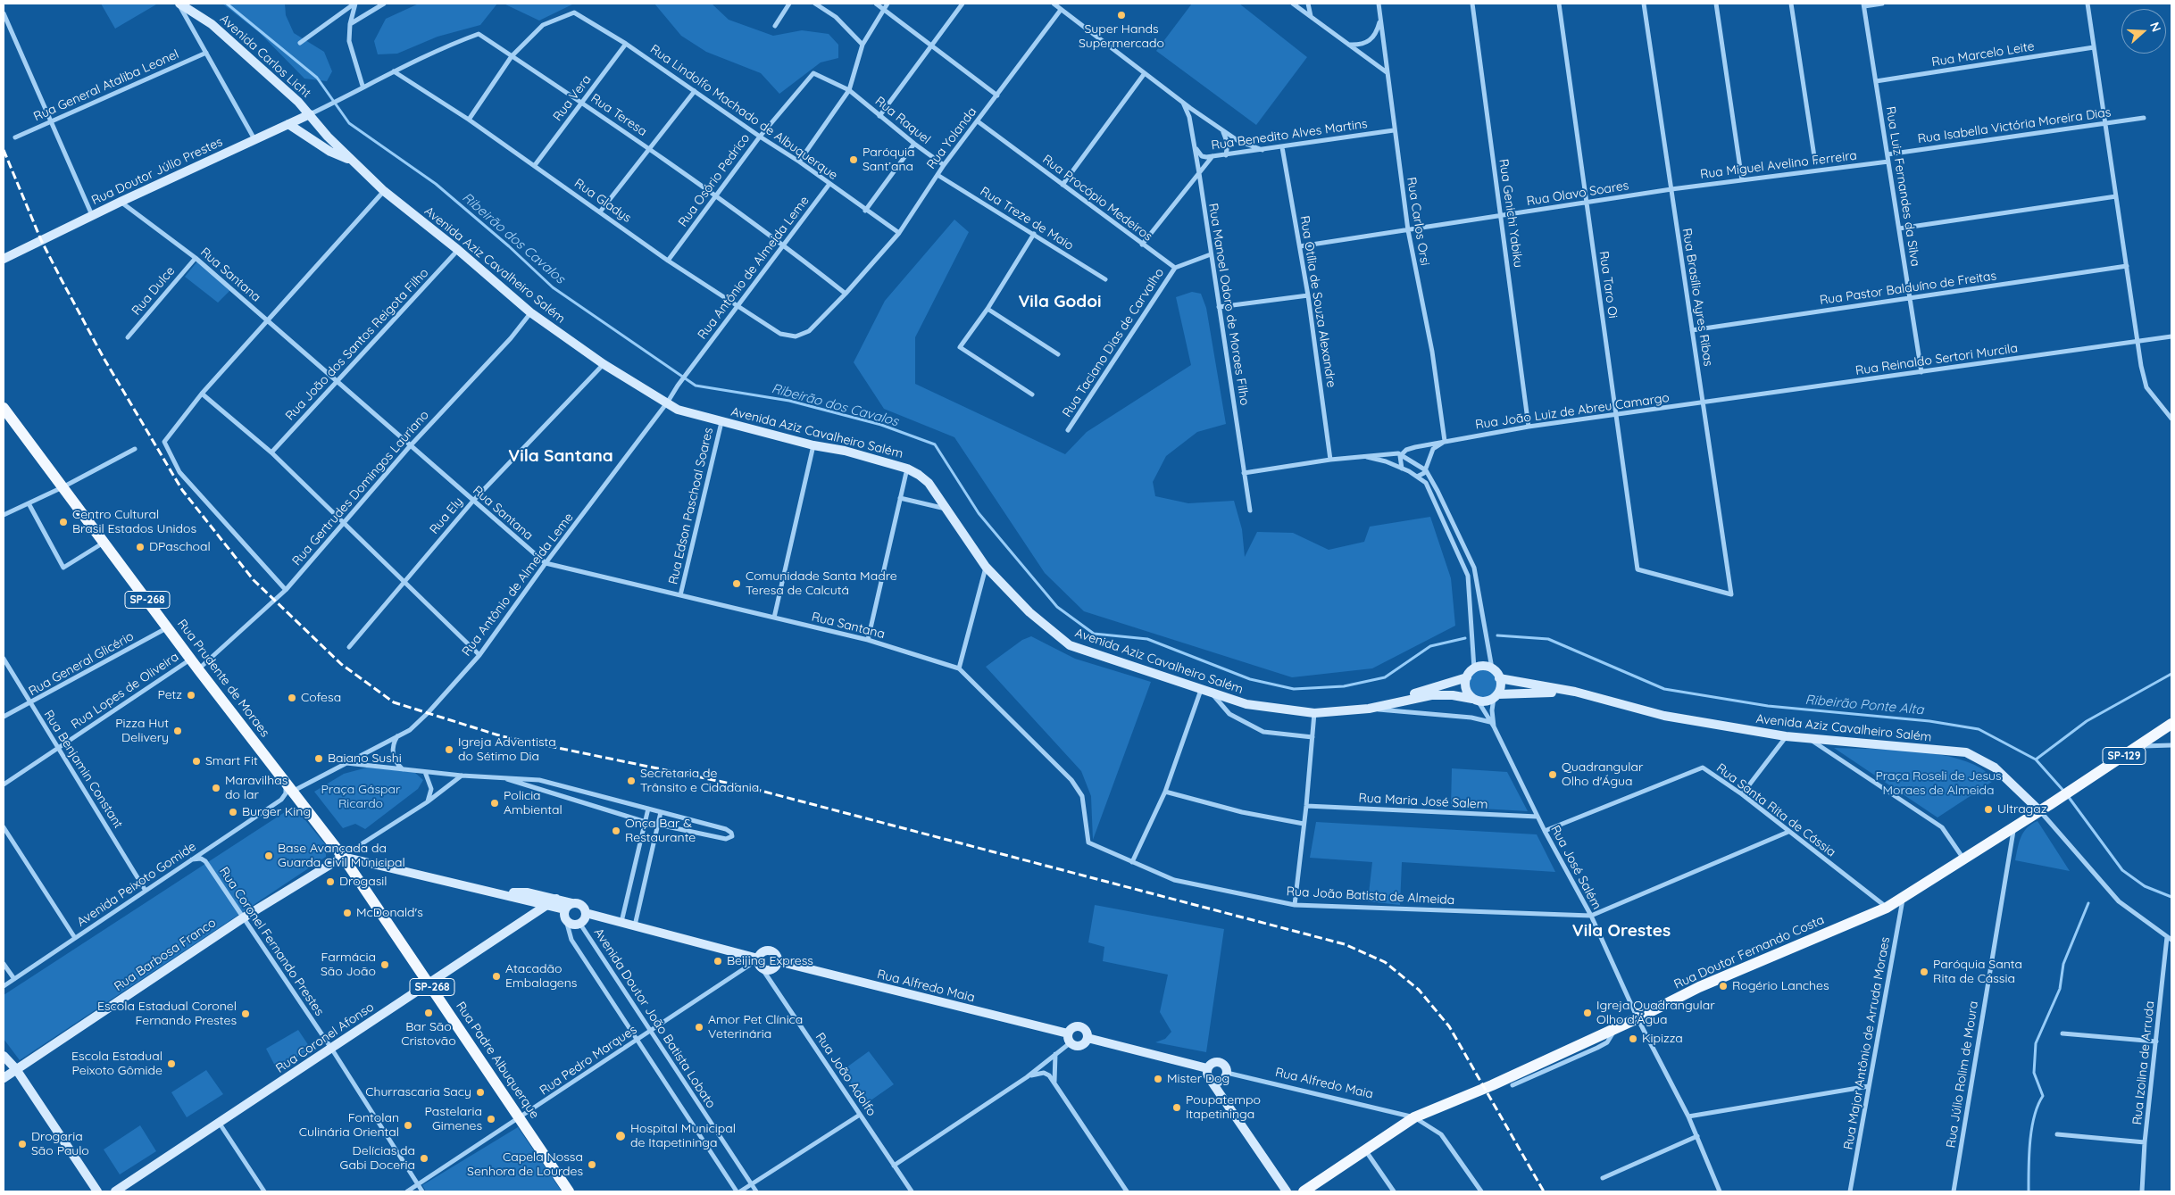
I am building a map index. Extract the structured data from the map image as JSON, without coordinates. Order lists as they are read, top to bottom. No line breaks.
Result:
{"streets":{"main road":["Avenida Carlos Licht","Rua Doutor Júlio Prestes","Avenida Aziz Cavalheiro Salém","SP-268","Rua Prudente de Moraes","SP-129","Rua Doutor Fernando Costa","Rua Barbosa Franco","Rua Alfredo Maia","Rua Coronel Afonso","Rua Padre Albuquerque"],"street":["Rua Marcelo Leite","Rua General Ataliba Leonel","Rua Vera","Rua Lindolfo Machado de Albuquerque","Rua Teresa","Rua Raquel","Rua Isabella Victória Moreira Dias","Rua Benedito Alves Martins","Rua Yolanda","Rua Miguel Avelino Ferreira","Rua Osório Pedrico","Rua Luiz Fernandes da Silva","Rua Olavo Soares","Rua Procópio Medeiros","Rua Gladys","Rua Genichi Yabiku","Rua Treze de Maio","Rua Carlos Orsi","Rua Antônio de Almeida Leme","Rua Santana","Rua Taro Oi","Rua Pastor Balduíno de Freitas","Rua Dulce","Rua Brasílio Ayres Ribas","Rua Otília de Souza Alexandre","Rua Manoel Odoro de Moraes Filho","Rua Taciano Dias de Carvalho","Rua João dos Santos Reigota Filho","Rua Reinaldo Sertori Murcila","Rua João Luiz de Abreu Camargo","Rua Gertrudes Domingos Lauriano","Rua Edson Paschoal Soares","Rua Ely","Rua General Glicério","Rua Lopes de Oliveira","Rua Benjamin Constant","Rua Maria José Salem","Rua Santa Rita de Cássia","Rua José Salém","Avenida Peixoto Gomide","Rua João Batista de Almeida","Rua Coronel Fernando Prestes","Avenida Doutor João Batista Lobato","Rua Major Antônio de Arruda Moraes","Rua Pedro Marques","Rua Izolina de Arruda","Rua João Adolfo","Rua Júlio Rolim de Moura"]},"crossings":[["Rua Marcelo Leite","Rua Luiz Fernandes da Silva"],["Avenida Carlos Licht","Rua Doutor Júlio Prestes"],["Avenida Carlos Licht","Avenida Aziz Cavalheiro Salém"],["Rua Vera","Rua Lindolfo Machado de Albuquerque"],["Rua Vera","Rua Teresa"],["Rua Vera","Rua Gladys"],["Rua Lindolfo Machado de Albuquerque","Rua Teresa"],["Rua Lindolfo Machado de Albuquerque","Rua Yolanda"],["Rua Lindolfo Machado de Albuquerque","Rua Osório Pedrico"],["Rua Lindolfo Machado de Albuquerque","Rua Antônio de Almeida Leme"],["Rua Teresa","Rua Yolanda"],["Rua Teresa","Rua Doutor Júlio Prestes"],["Rua Teresa","Rua Osório Pedrico"],["Rua Teresa","Rua Gladys"],["Rua Teresa","Rua Antônio de Almeida Leme"],["Rua Raquel","Rua Yolanda"],["Rua Raquel","Rua Osório Pedrico"],["Rua Isabella Victória Moreira Dias","Rua Luiz Fernandes da Silva"],["Rua Benedito Alves Martins","Rua Carlos Orsi"],["Rua Benedito Alves Martins","Rua Otília de Souza Alexandre"],["Rua Benedito Alves Martins","Rua Manoel Odoro de Moraes Filho"],["Rua Yolanda","Rua Procópio Medeiros"],["Rua Yolanda","Rua Gladys"],["Rua Yolanda","Rua Treze de Maio"],["Rua Miguel Avelino Ferreira","Rua Luiz Fernandes da Silva"],["Rua Miguel Avelino Ferreira","Rua Olavo Soares"],["Rua Miguel Avelino Ferreira","Rua Brasílio Ayres Ribas"],["Rua Doutor Júlio Prestes","Avenida Aziz Cavalheiro Salém"],["Rua Doutor Júlio Prestes","Rua Santana"],["Rua Osório Pedrico","Rua Gladys"],["Rua Luiz Fernandes da Silva","Rua Pastor Balduíno de Freitas"],["Rua Luiz Fernandes da Silva","Rua Reinaldo Sertori Murcila"],["Rua Olavo Soares","Rua Genichi Yabiku"],["Rua Olavo Soares","Rua Carlos Orsi"],["Rua Olavo Soares","Rua Taro Oi"],["Rua Olavo Soares","Rua Brasílio Ayres Ribas"],["Rua Olavo Soares","Rua Otília de Souza Alexandre"],["Rua Procópio Medeiros","Rua Taciano Dias de Carvalho"],["Rua Gladys","Rua Antônio de Almeida Leme"],["Rua Genichi Yabiku","Rua João Luiz de Abreu Camargo"],["Rua Carlos Orsi","Rua João Luiz de Abreu Camargo"],["Avenida Aziz Cavalheiro Salém","Rua Antônio de Almeida Leme"],["Avenida Aziz Cavalheiro Salém","Rua João dos Santos Reigota Filho"],["Avenida Aziz Cavalheiro Salém","Rua João Luiz de Abreu Camargo"],["Avenida Aziz Cavalheiro Salém","Rua Gertrudes Domingos Lauriano"],["Avenida Aziz Cavalheiro Salém","Rua Edson Paschoal Soares"],["Avenida Aziz Cavalheiro Salém","Rua Ely"],["Avenida Aziz Cavalheiro Salém","Rua José Salém"],["Avenida Aziz Cavalheiro Salém","Rua Doutor Fernando Costa"],["Rua Antônio de Almeida Leme","Rua Santana"],["Rua Santana","Rua Dulce"],["Rua Santana","Rua João dos Santos Reigota Filho"],["Rua Santana","Rua Gertrudes Domingos Lauriano"],["Rua Santana","Rua Edson Paschoal Soares"],["Rua Santana","Rua Ely"],["Rua Santana","Rua João Batista de Almeida"],["Rua Taro Oi","Rua Brasílio Ayres Ribas"],["Rua Taro Oi","Rua João Luiz de Abreu Camargo"],["Rua Pastor Balduíno de Freitas","Rua Brasílio Ayres Ribas"],["Rua Brasílio Ayres Ribas","Rua Reinaldo Sertori Murcila"],["Rua Brasílio Ayres Ribas","Rua João Luiz de Abreu Camargo"],["Rua Otília de Souza Alexandre","Rua João Luiz de Abreu Camargo"],["Rua Manoel Odoro de Moraes Filho","Rua João Luiz de Abreu Camargo"],["Rua Reinaldo Sertori Murcila","Rua João Luiz de Abreu Camargo"],["Rua João Luiz de Abreu Camargo","Rua José Salém"],["Rua Gertrudes Domingos Lauriano","Rua Prudente de Moraes"],["Rua General Glicério","Rua Prudente de Moraes"],["Rua General Glicério","Rua Benjamin Constant"],["Rua Prudente de Moraes","Rua Lopes de Oliveira"],["Rua Prudente de Moraes","Rua Barbosa Franco"],["Rua Prudente de Moraes","Rua Padre Albuquerque"],["Rua Lopes de Oliveira","Rua Benjamin Constant"],["SP-129","Rua Doutor Fernando Costa"],["Rua Benjamin Constant","Avenida Peixoto Gomide"],["Rua Maria José Salem","Rua José Salém"],["Rua Santa Rita de Cássia","Rua José Salém"],["Rua Santa Rita de Cássia","Rua João Batista de Almeida"],["Rua Santa Rita de Cássia","Rua Doutor Fernando Costa"],["Rua José Salém","Rua João Batista de Almeida"],["Rua José Salém","Rua Doutor Fernando Costa"],["Avenida Peixoto Gomide","Rua Coronel Fernando Prestes"],["Rua Coronel Fernando Prestes","Rua Barbosa Franco"],["Rua Coronel Fernando Prestes","Rua Coronel Afonso"],["Rua Coronel Fernando Prestes","Rua Pedro Marques"],["Rua Doutor Fernando Costa","Rua Alfredo Maia"],["Rua Doutor Fernando Costa","Rua Major Antônio de Arruda Moraes"],["Rua Doutor Fernando Costa","Rua Júlio Rolim de Moura"],["Rua Barbosa Franco","Rua Padre Albuquerque"],["Rua Alfredo Maia","Rua Pedro Marques"],["Rua Alfredo Maia","Rua João Adolfo"],["Avenida Doutor João Batista Lobato","Rua Pedro Marques"],["Rua Coronel Afonso","Rua Padre Albuquerque"],["Rua Padre Albuquerque","Rua Pedro Marques"],["Rua Pedro Marques","Rua João Adolfo"]],"districts":["Vila Godoi","Vila Santana","Vila Orestes"],"water":["Ribeirão dos Cavalos","Ribeirão Ponte Alta"],"parks":["Praça Roseli de Jesus Moraes de Almeida","Praça Gáspar Ricardo"],"places":["Super Hands Supermercado","Paróquia Sant’ana","Centro Cultural Brasil Estados Unidos","DPaschoal","Comunidade Santa Madre Teresa de Calcutá","Petz","Cofesa","Pizza Hut Delivery","Igreja Adventista do Sétimo Dia","Baiano Sushi","Smart Fit","Quadrangular Olho d'Água","Secretaria de Trânsito e Cidadania","Maravilhas do lar","Policia Ambiental","Ultragaz","Burger King","Onça Bar & Restaurante","Base Avançada da Guarda Civil Municipal","Drogasil","McDonald's","Beijing Express","Farmácia São João","Paróquia Santa Rita de Cássia","Atacadão Embalagens","Rogério Lanches","Bar São Cristovão","Igreja Quadrangular Olho d'Água","Escola Estadual Coronel Fernando Prestes","Amor Pet Clínica Veterinária","Kipizza","Escola Estadual Peixoto Gômide","Mister Dog","Churrascaria Sacy","Poupatempo Itapetininga","Pastelaria Gimenes","Fontolan Culinária Oriental","Hospital Municipal de Itapetininga","Drogaria São Paulo","Delícias da Gabi Doceria","Capela Nossa Senhora de Lourdes"],"north":"right"}
